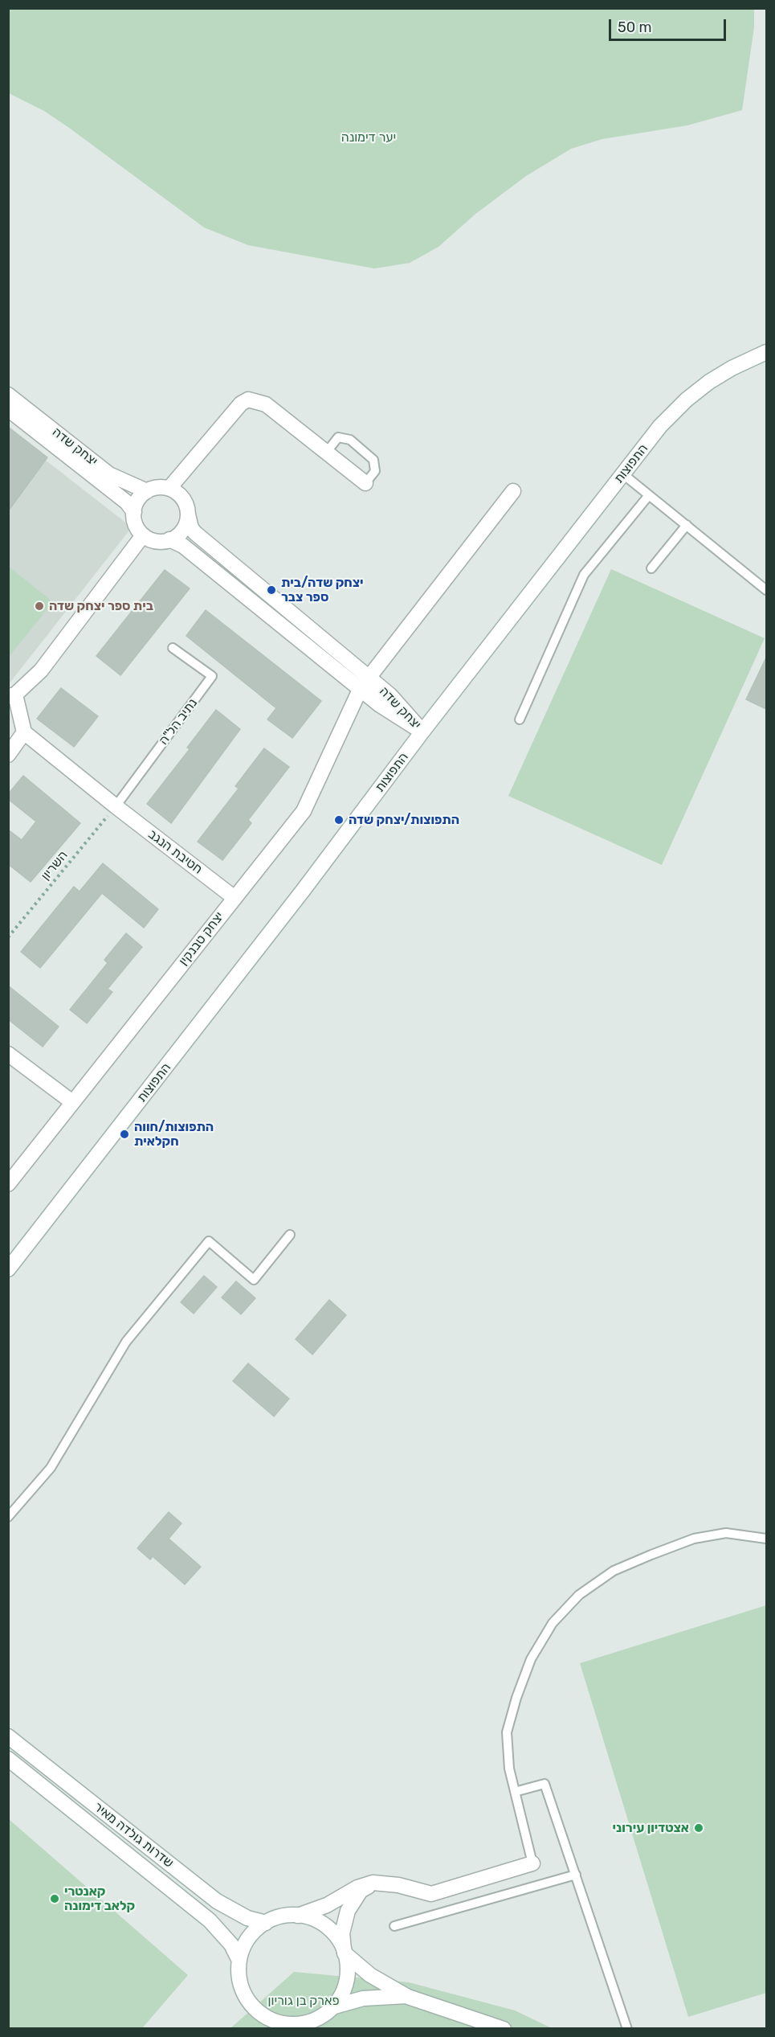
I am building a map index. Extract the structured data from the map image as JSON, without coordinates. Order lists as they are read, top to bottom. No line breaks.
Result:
{"streets":{"street":["יצחק שדה","התפוצות","חטיבת הנגב","יצחק טבנקין","שדרות גולדה מאיר"],"lane":["נתיב הל\"ה"],"path":["השריון"]},"crossings":[["יצחק שדה","התפוצות"],["יצחק שדה","יצחק טבנקין"],["נתיב הל\"ה","חטיבת הנגב"],["נתיב הל\"ה","השריון"],["חטיבת הנגב","השריון"],["חטיבת הנגב","יצחק טבנקין"]],"parks":["יער דימונה","פארק בן גוריון"],"places":["יצחק שדה/בית ספר צבר","בית ספר יצחק שדה","התפוצות/יצחק שדה","התפוצות/חווה חקלאית","אצטדיון עירוני","קאנטרי קלאב דימונה"],"scale_bar":"50 m"}
